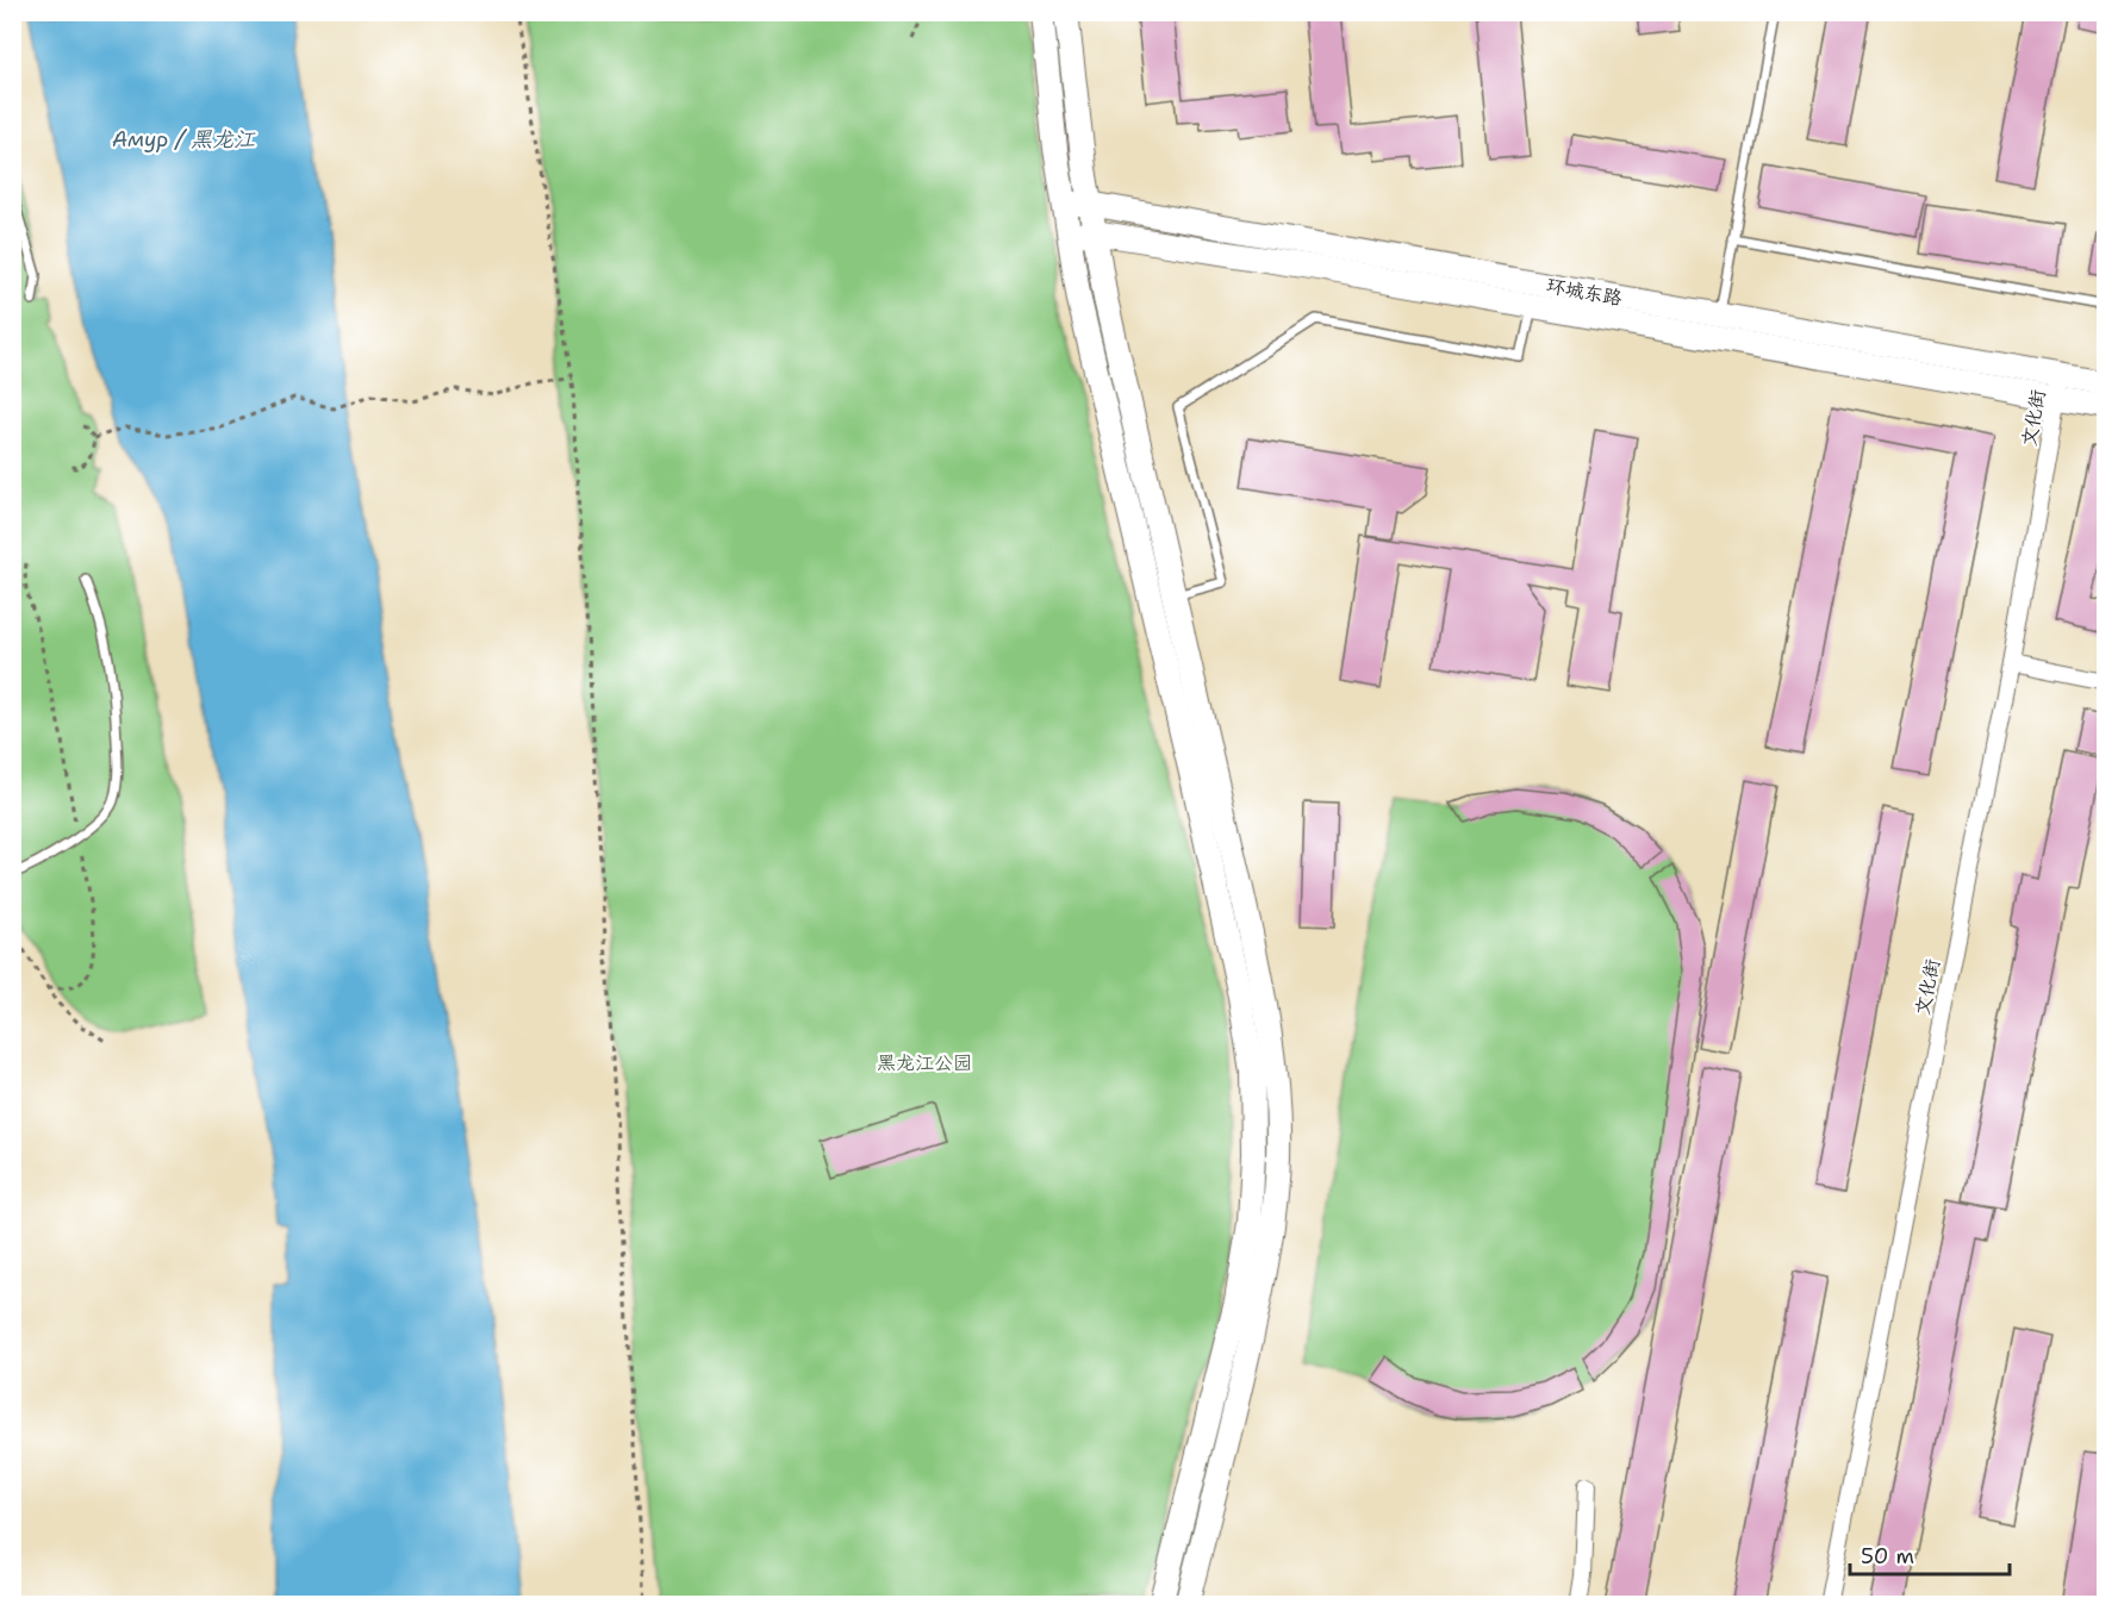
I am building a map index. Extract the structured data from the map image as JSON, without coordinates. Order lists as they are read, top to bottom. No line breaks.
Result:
{"streets":{"street":["环城东路","文化街"]},"crossings":[["环城东路","文化街"]],"water":["Амур / 黑龙江"],"parks":["黑龙江公园"],"scale_bar":"50 m"}
